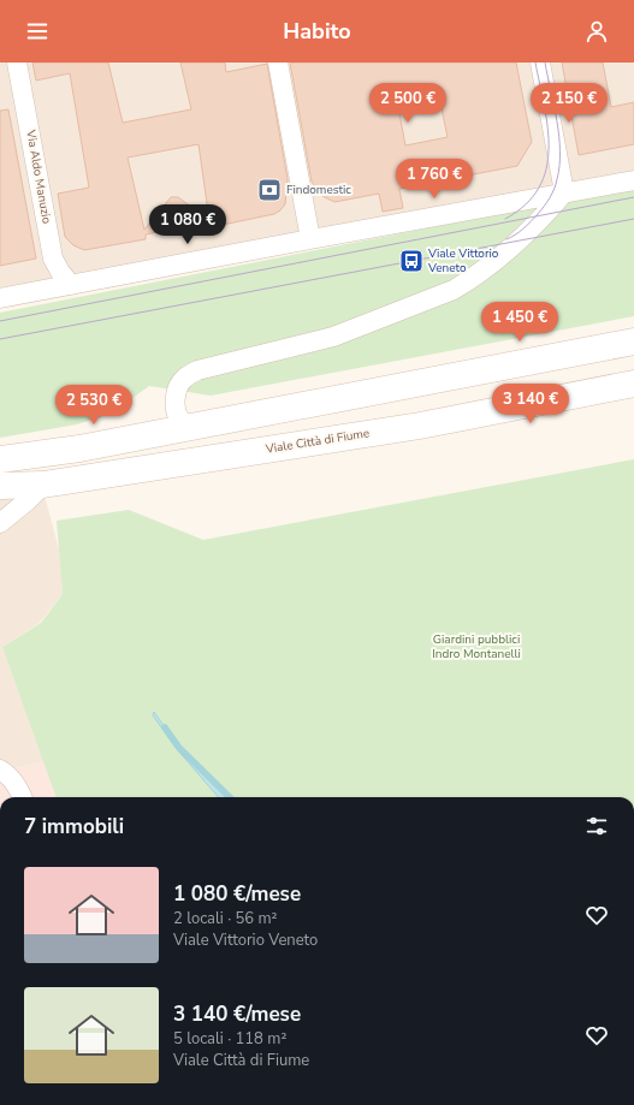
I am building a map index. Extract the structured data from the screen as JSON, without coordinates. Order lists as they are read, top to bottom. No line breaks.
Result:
{"streets":{"main road":["Viale Città di Fiume"],"street":["Via Aldo Manuzio"]},"parks":["Giardini pubblici Indro Montanelli"],"places":{"bank":["Findomestic"],"bus stop":["Viale Vittorio Veneto"]},"page":{"header":"Habito","price":["2 500 €","2 150 €","1 760 €","1 080 €","1 450 €","3 140 €","2 530 €"],"heading":"7 immobili","list":[{"name":"1 080 €/mese","note":"2 locali · 56 m² · Viale Vittorio Veneto"},{"name":"3 140 €/mese","note":"5 locali · 118 m² · Viale Città di Fiume"}]}}
